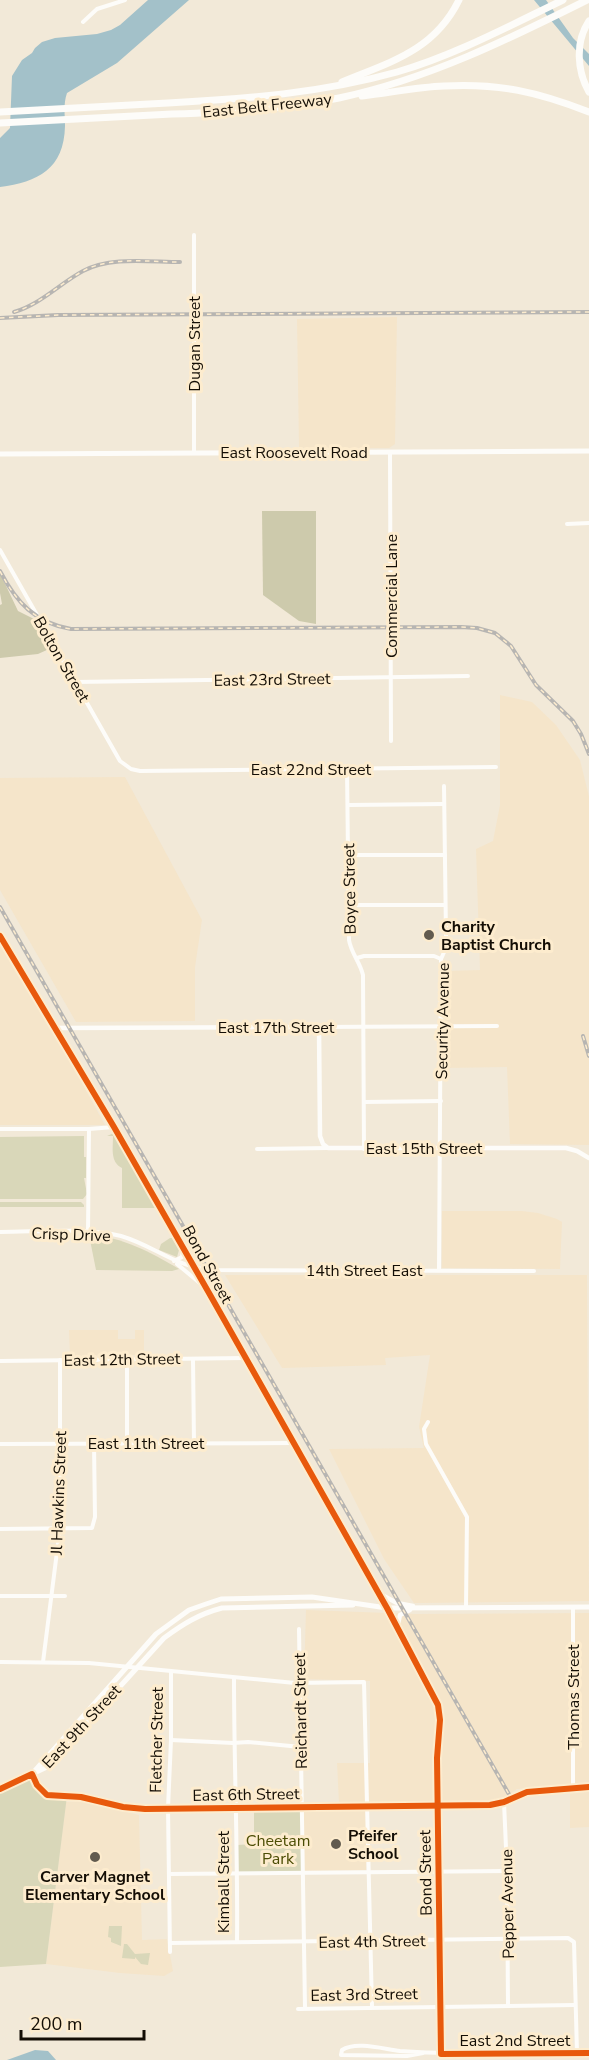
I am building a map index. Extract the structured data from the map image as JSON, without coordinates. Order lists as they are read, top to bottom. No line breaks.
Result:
{"streets":{"highway":["East Belt Freeway"],"main road":["East Roosevelt Road","East 9th Street"],"street":["Dugan Street","Commercial Lane","Bolton Street","East 23rd Street","East 22nd Street","Boyce Street","Security Avenue","East 17th Street","East 15th Street","Crisp Drive","Bond Street","14th Street East","East 12th Street","East 11th Street","Jl Hawkins Street","Thomas Street","Reichardt Street","Fletcher Street","East 6th Street","Kimball Street","Pepper Avenue","East 4th Street","East 3rd Street","East 2nd Street"]},"crossings":[["Dugan Street","East Roosevelt Road"],["East Roosevelt Road","Commercial Lane"],["Commercial Lane","East 23rd Street"],["Bolton Street","East 23rd Street"],["Bolton Street","East 22nd Street"],["East 22nd Street","Boyce Street"],["Boyce Street","East 17th Street"],["Boyce Street","East 15th Street"],["Security Avenue","East 17th Street"],["Security Avenue","East 15th Street"],["Security Avenue","14th Street East"],["East 17th Street","Bond Street"],["Crisp Drive","Bond Street"],["Crisp Drive","14th Street East"],["Bond Street","14th Street East"],["Bond Street","East 12th Street"],["Bond Street","East 11th Street"],["Bond Street","East 9th Street"],["Bond Street","East 6th Street"],["Bond Street","East 4th Street"],["Bond Street","East 3rd Street"],["Bond Street","East 2nd Street"],["East 12th Street","Jl Hawkins Street"],["East 11th Street","Jl Hawkins Street"],["Thomas Street","East 9th Street"],["Reichardt Street","East 6th Street"],["Reichardt Street","East 4th Street"],["Reichardt Street","East 3rd Street"],["East 9th Street","East 6th Street"],["Fletcher Street","East 6th Street"],["Fletcher Street","East 4th Street"],["East 6th Street","Kimball Street"],["East 6th Street","Pepper Avenue"],["Kimball Street","East 4th Street"],["Pepper Avenue","East 4th Street"],["Pepper Avenue","East 3rd Street"],["East 4th Street","East 3rd Street"]],"parks":["Cheetam Park"],"places":["Charity Baptist Church","Pfeifer School","Carver Magnet Elementary School"],"scale_bar":"200 m"}
